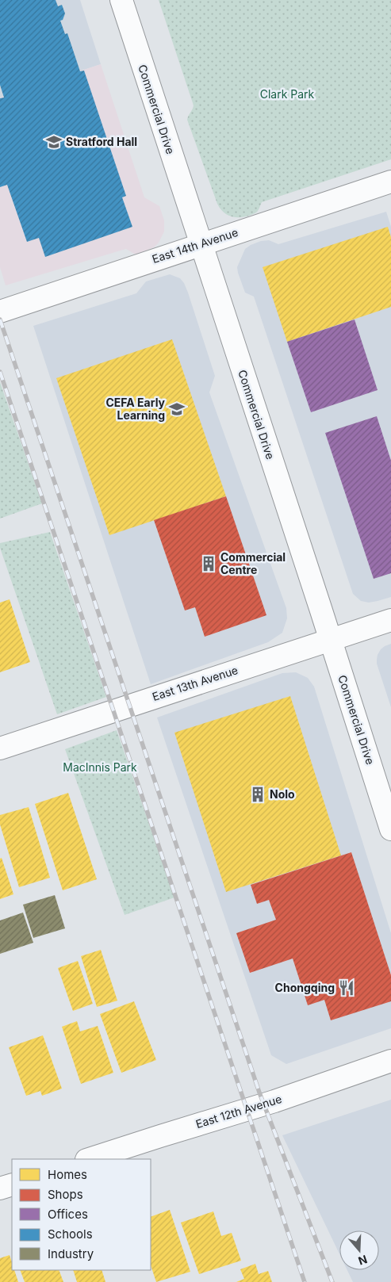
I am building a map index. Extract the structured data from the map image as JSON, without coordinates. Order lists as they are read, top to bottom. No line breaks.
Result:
{"streets":{"street":["Commercial Drive","East 14th Avenue","East 13th Avenue","East 12th Avenue"]},"crossings":[["Commercial Drive","East 14th Avenue"],["Commercial Drive","East 13th Avenue"]],"parks":["Clark Park","MacInnis Park"],"places":{"school or university":["Stratford Hall","CEFA Early Learning"],"building":["Commercial Centre","Nolo"],"restaurant":["Chongqing"]},"legend":["Homes","Shops","Offices","Schools","Industry"],"north":"bottom"}
